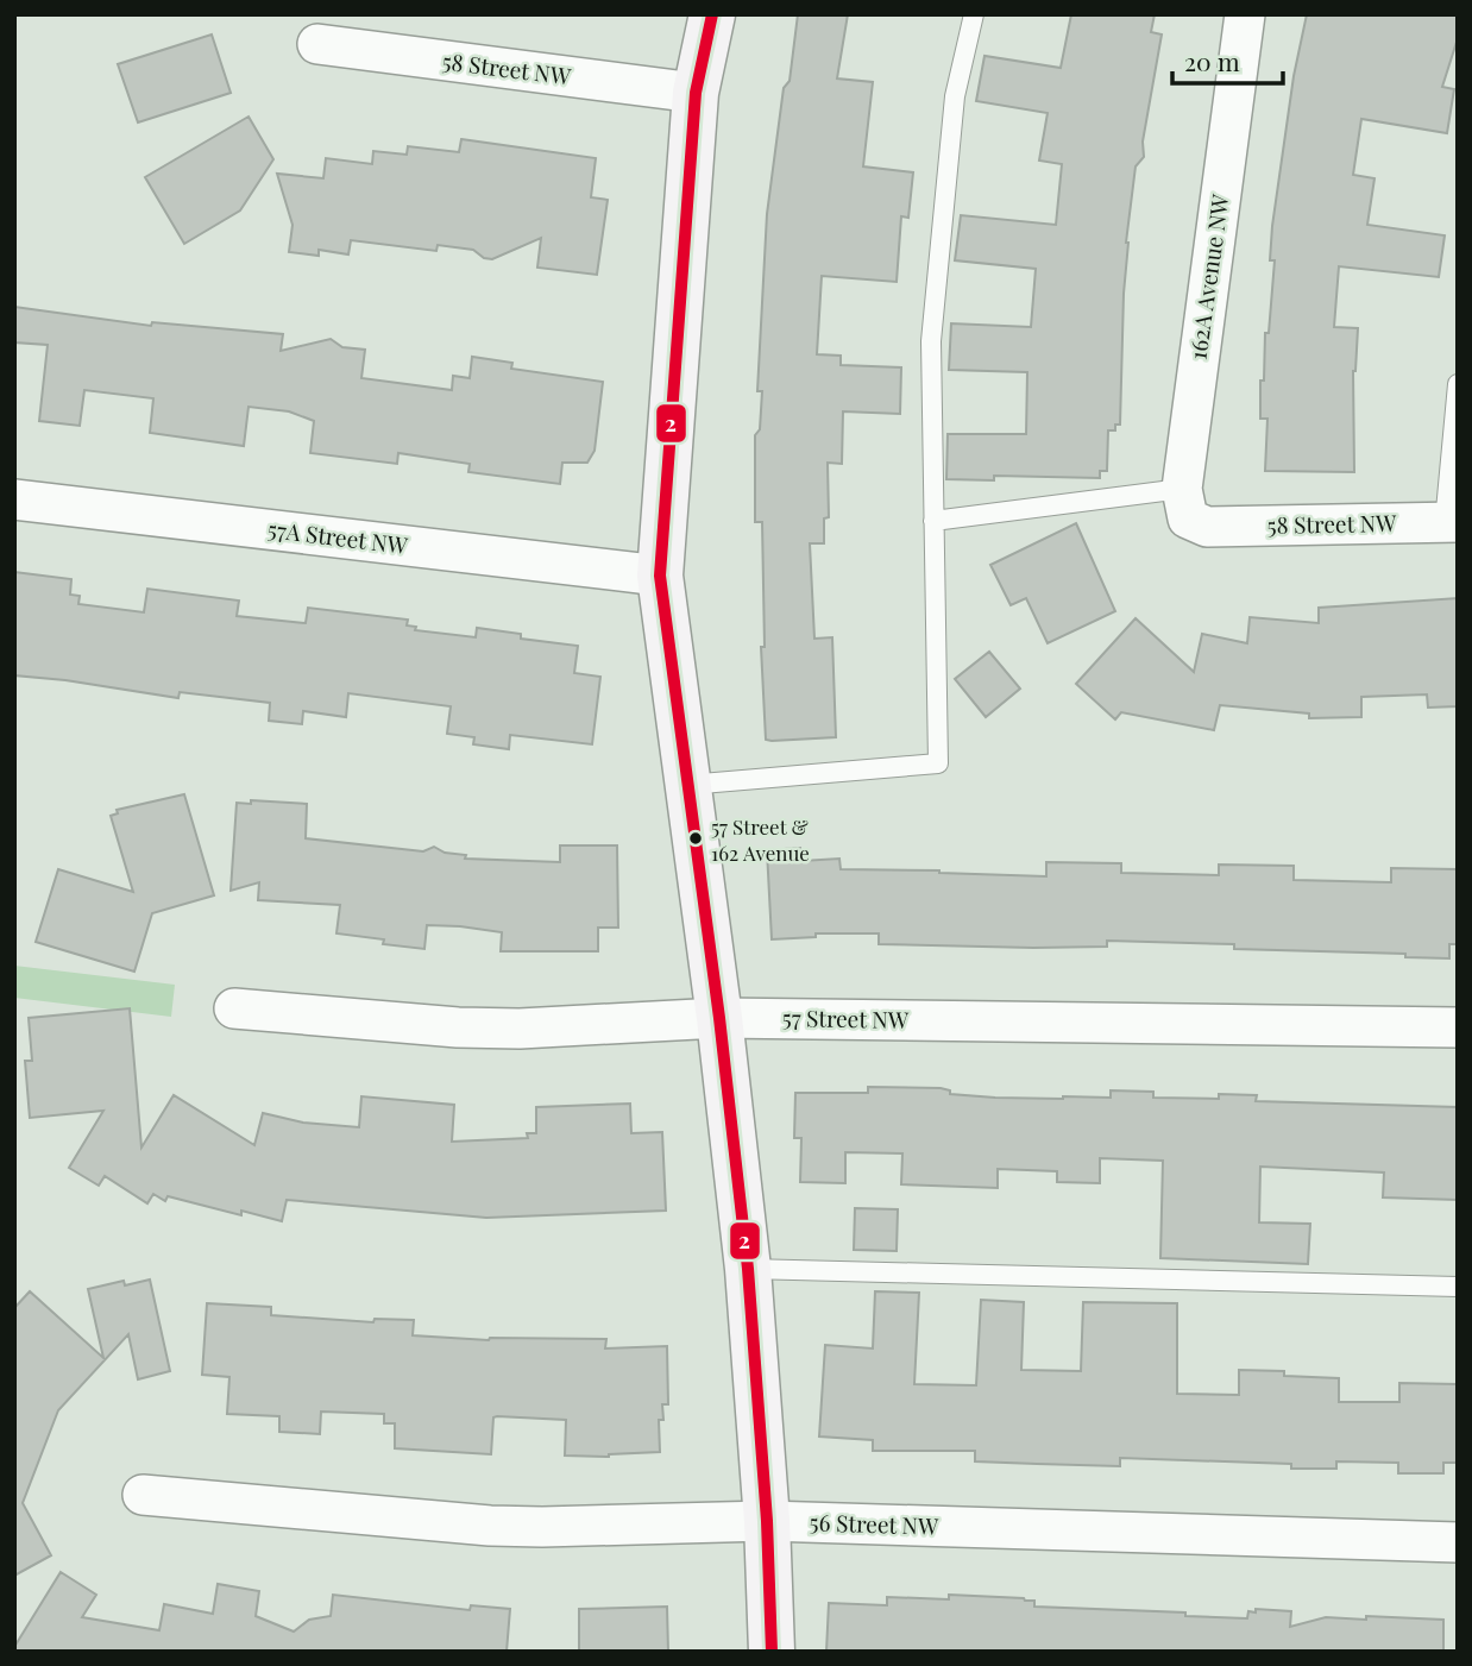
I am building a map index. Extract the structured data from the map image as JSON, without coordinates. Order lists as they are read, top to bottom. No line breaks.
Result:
{"streets":{"street":["58 Street NW","162A Avenue NW","57A Street NW","57 Street NW","56 Street NW"]},"crossings":[["58 Street NW","162A Avenue NW"]],"places":["57 Street & 162 Avenue"],"lines":["transit line 2"],"scale_bar":"20 m"}
